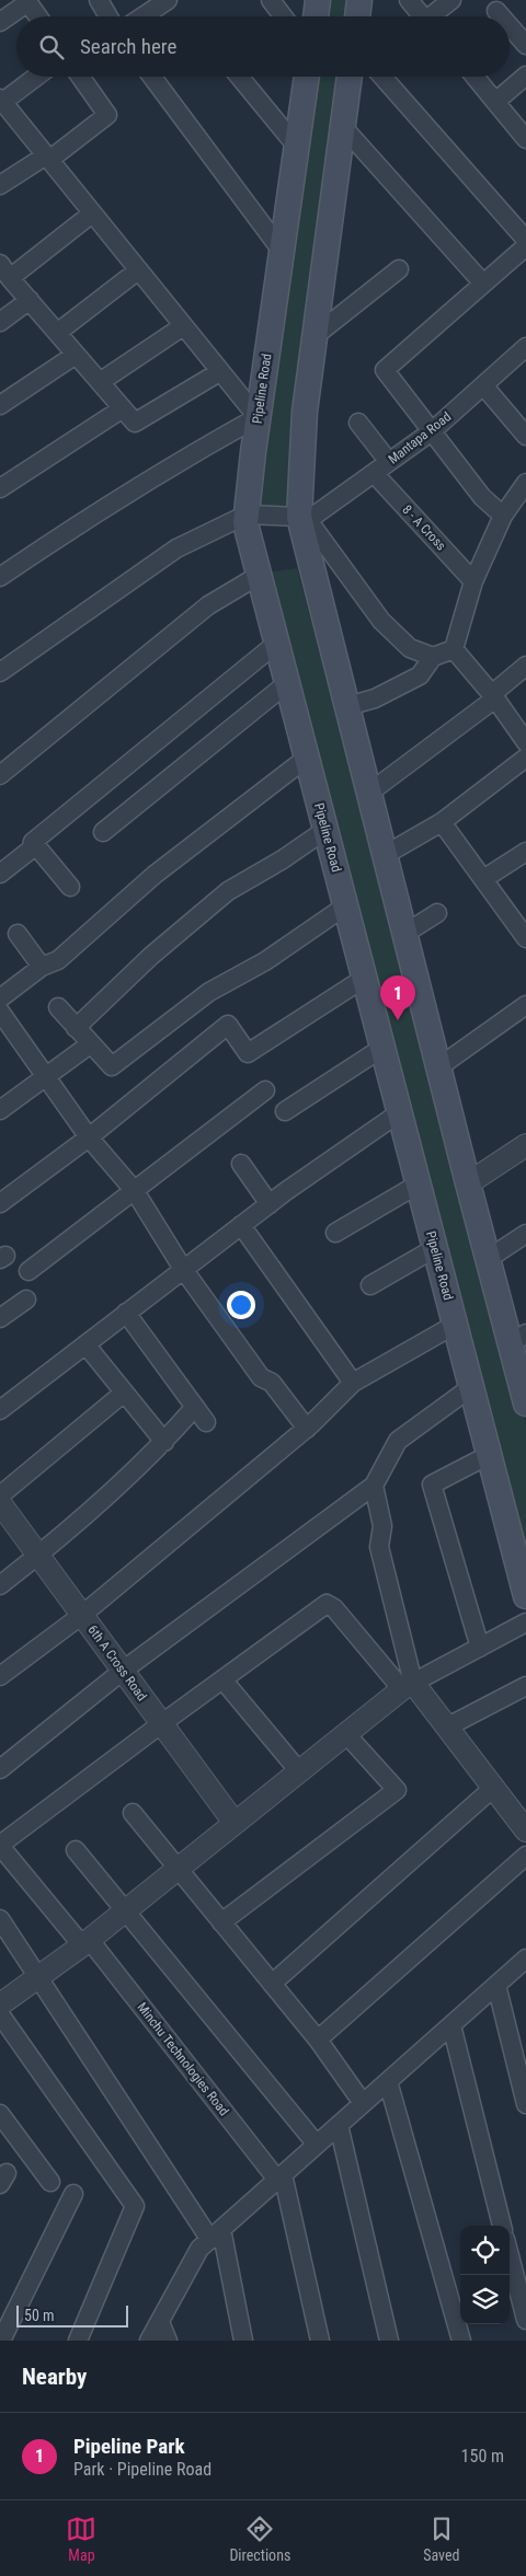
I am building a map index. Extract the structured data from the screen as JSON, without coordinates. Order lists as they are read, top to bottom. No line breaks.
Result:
{"streets":{"main road":["Pipeline Road"],"street":["Mantapa Road","8 - A Cross","6th A Cross Road","Minchu Technologies Road"]},"crossings":[["Mantapa Road","8 - A Cross"]],"scale_bar":"50 m","page":{"search":"Search here","pins":"1","scale":"50 m","heading":"Nearby","list":[{"mark":"1","name":"Pipeline Park","note":"Park · Pipeline Road","value":"150 m"}],"nav":["Map","Directions","Saved"]}}
